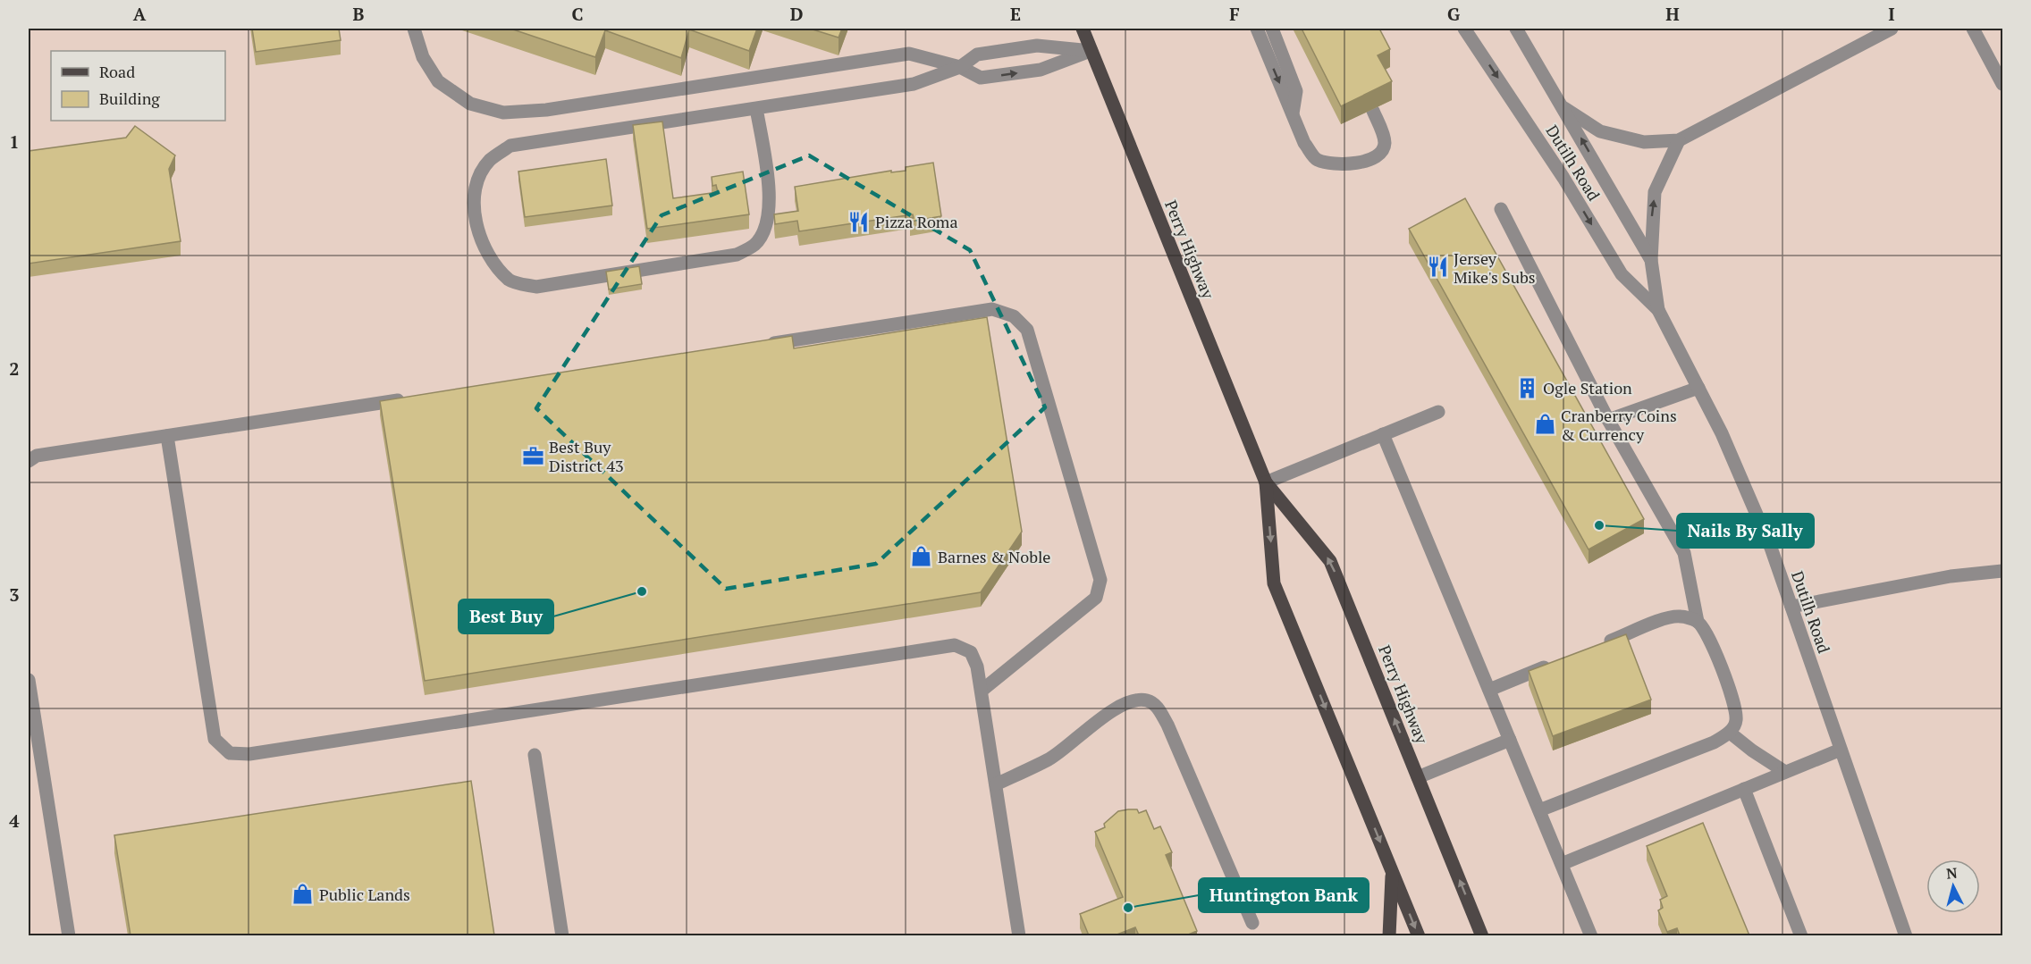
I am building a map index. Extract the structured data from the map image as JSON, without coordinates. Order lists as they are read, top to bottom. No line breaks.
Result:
{"streets":{"main road":["Perry Highway"],"street":["Dutilh Road"]},"places":{"restaurant":["Pizza Roma","Jersey Mike's Subs"],"building":["Ogle Station"],"shop":["Cranberry Coins & Currency","Barnes & Noble","Public Lands"],"office":["Best Buy District 43"],"other":["Nails By Sally","Best Buy","Huntington Bank"]},"legend":["Road","Building"],"north":"top","grid":{"columns":["A","B","C","D","E","F","G","H","I"],"rows":["1","2","3","4"]}}
